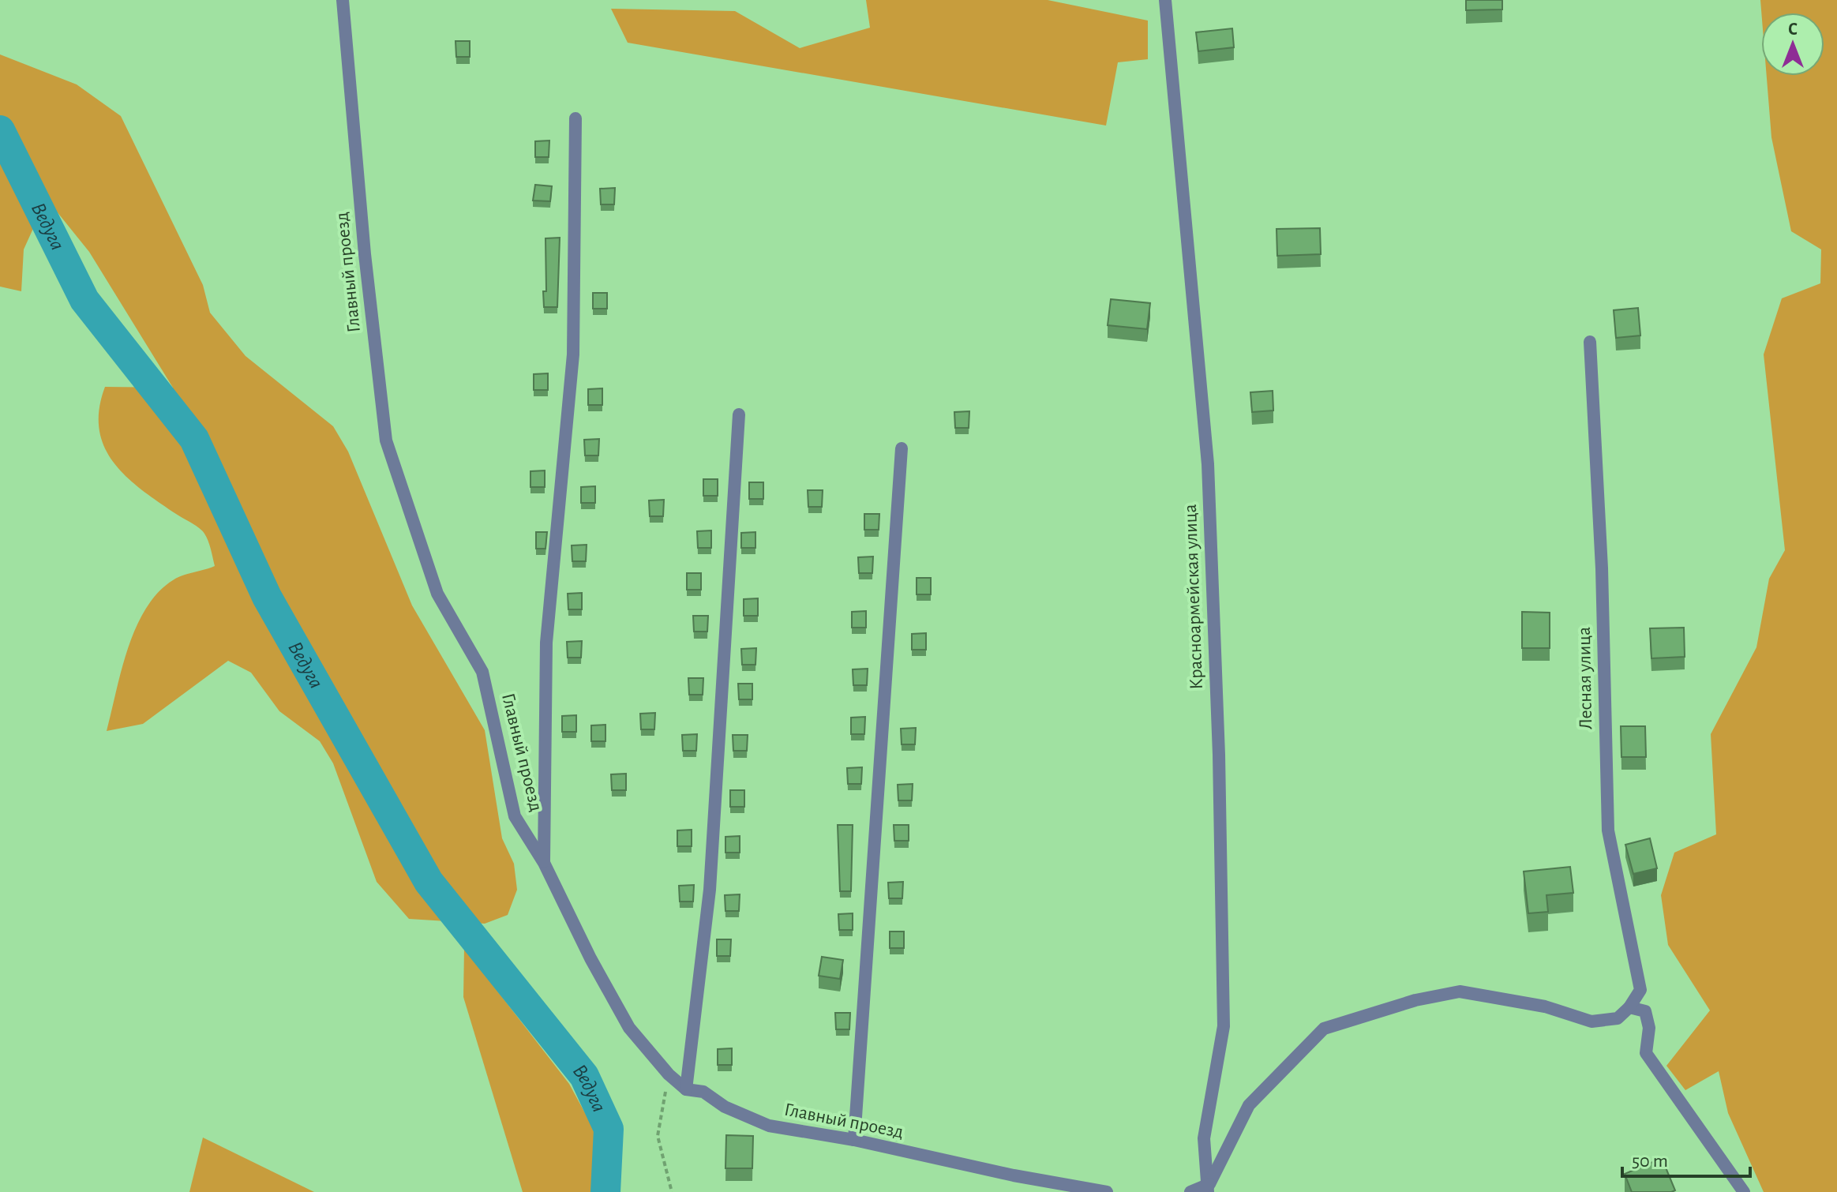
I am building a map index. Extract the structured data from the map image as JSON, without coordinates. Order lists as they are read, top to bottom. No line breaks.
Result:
{"streets":{"street":["Главный проезд","Красноармейская улица","Лесная улица"]},"water":["Ведуга"],"scale_bar":"50 m","north":"top"}
